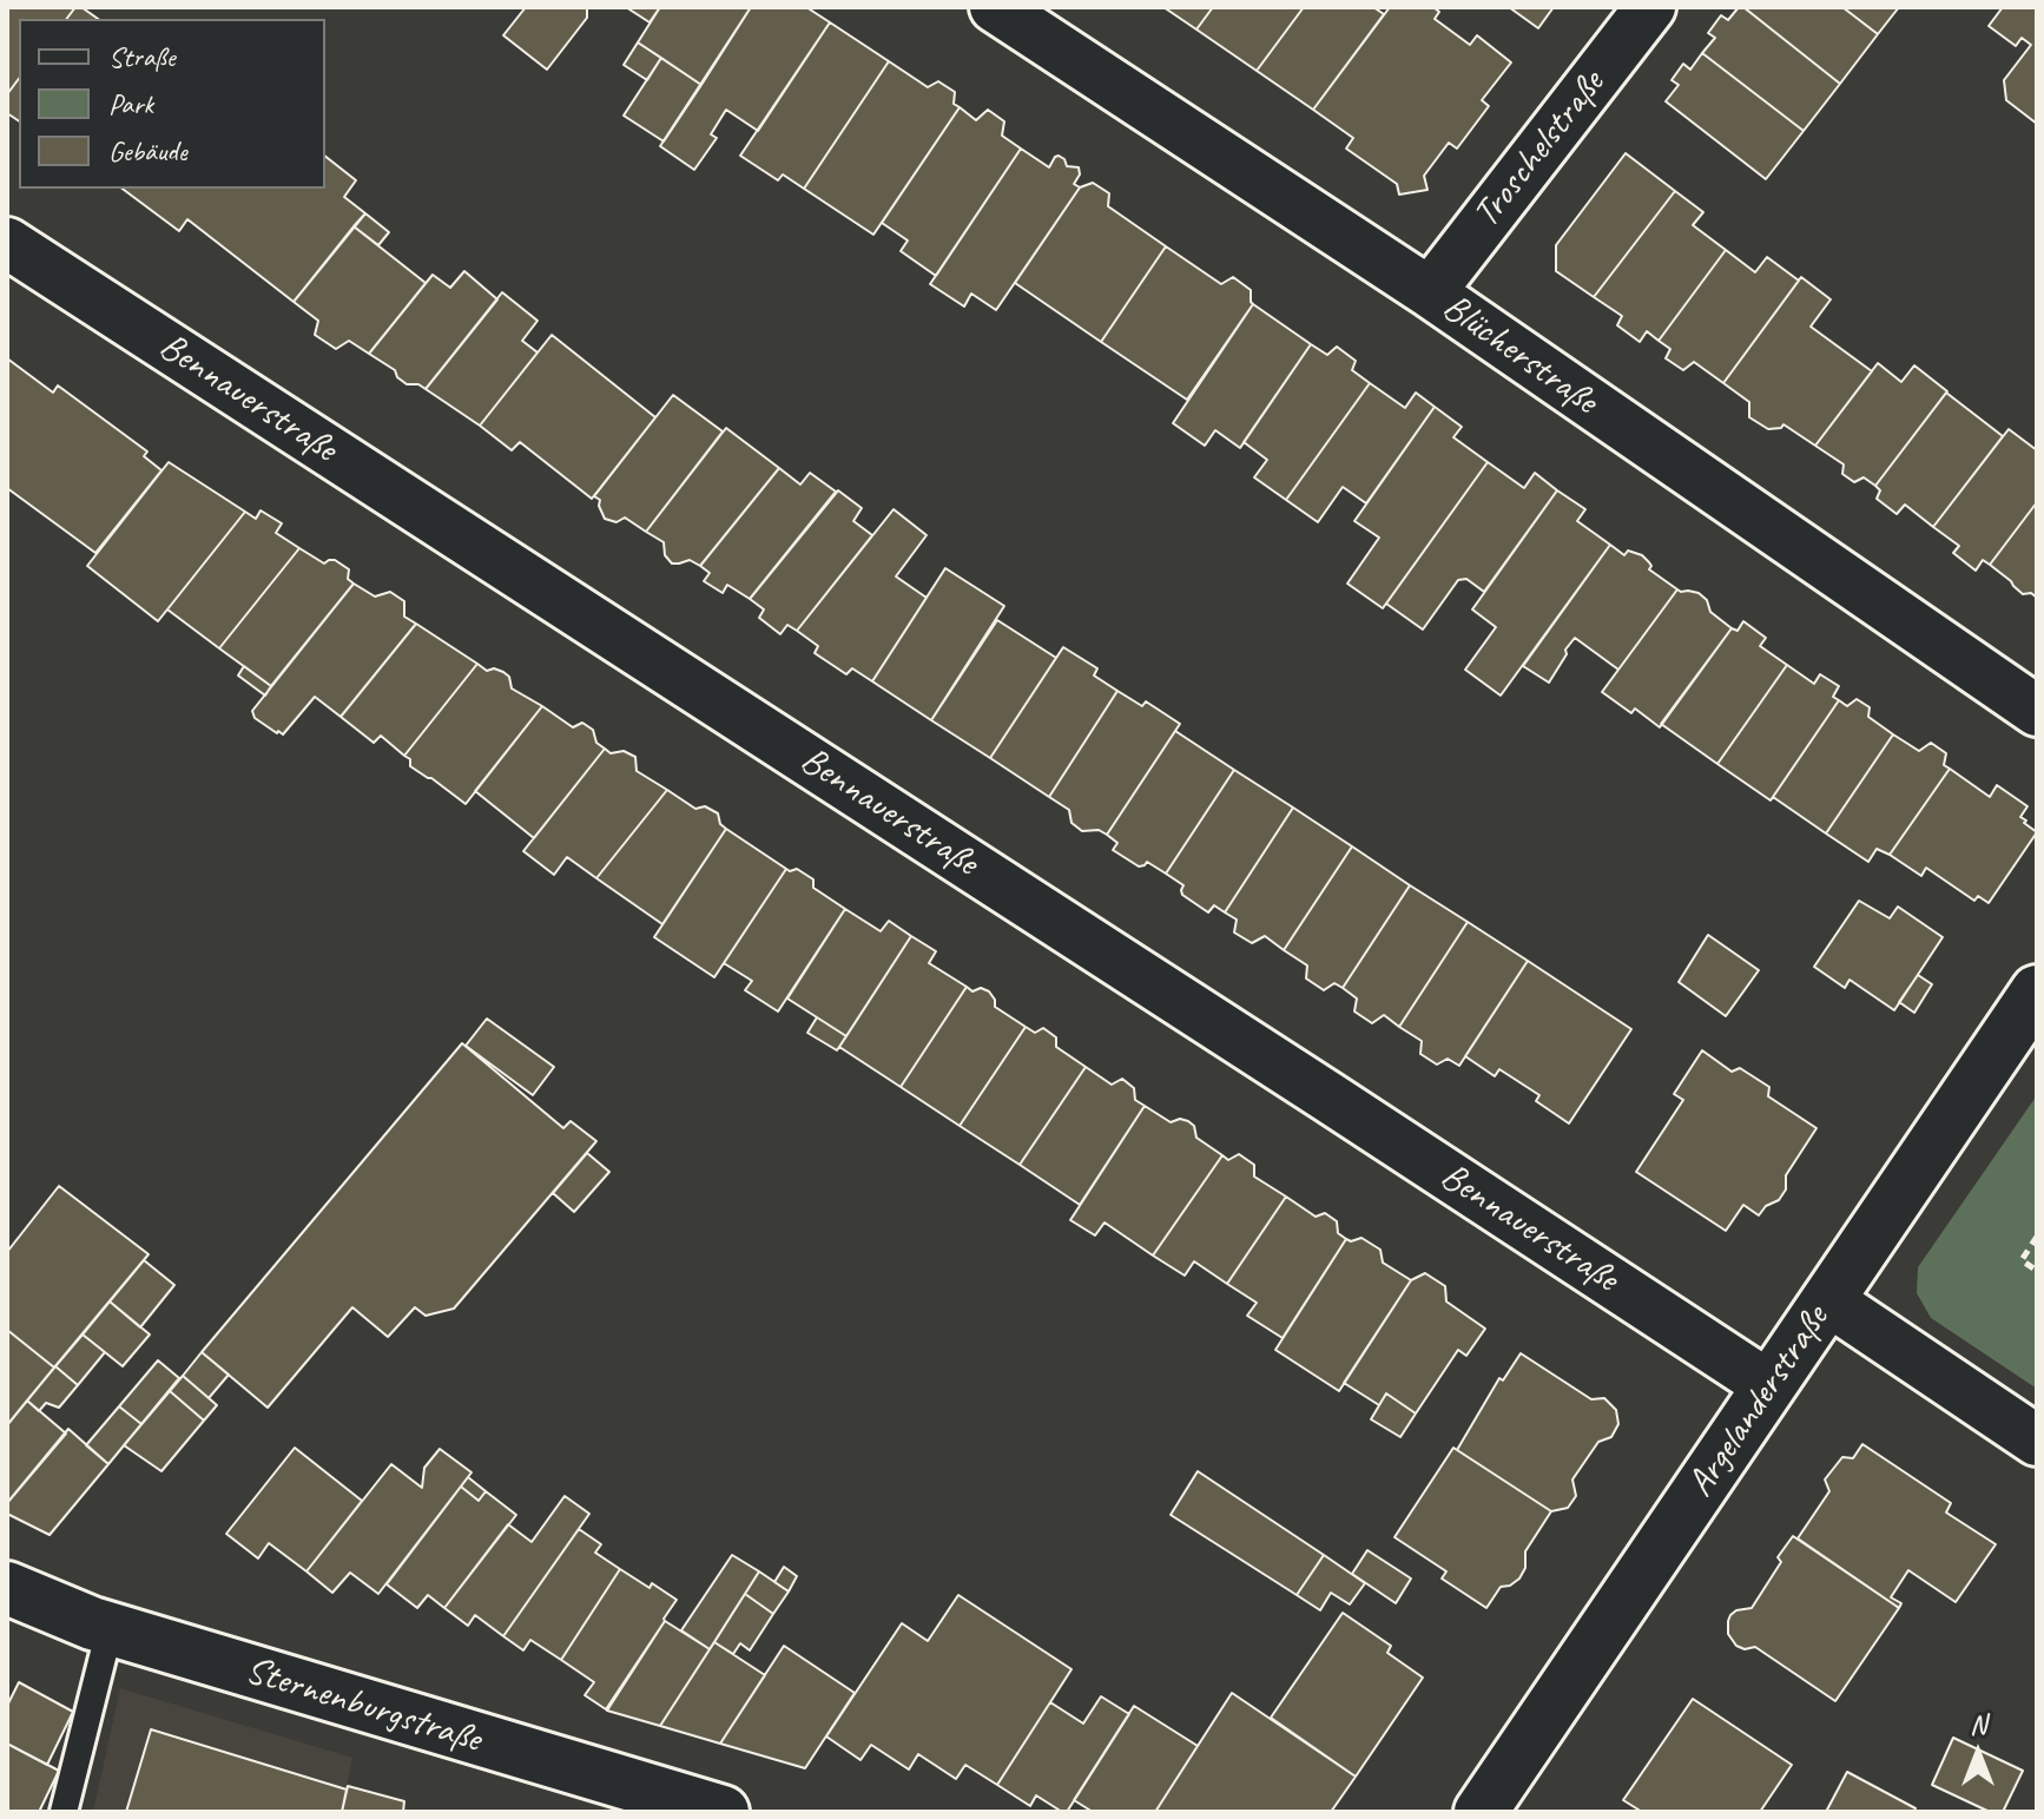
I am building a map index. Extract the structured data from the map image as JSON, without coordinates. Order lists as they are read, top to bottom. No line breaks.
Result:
{"streets":{"street":["Troschelstraße","Blücherstraße","Bennauerstraße","Argelanderstraße","Sternenburgstraße"]},"crossings":[["Troschelstraße","Blücherstraße"],["Bennauerstraße","Argelanderstraße"]],"legend":["Straße","Park","Gebäude"],"north":"top"}
